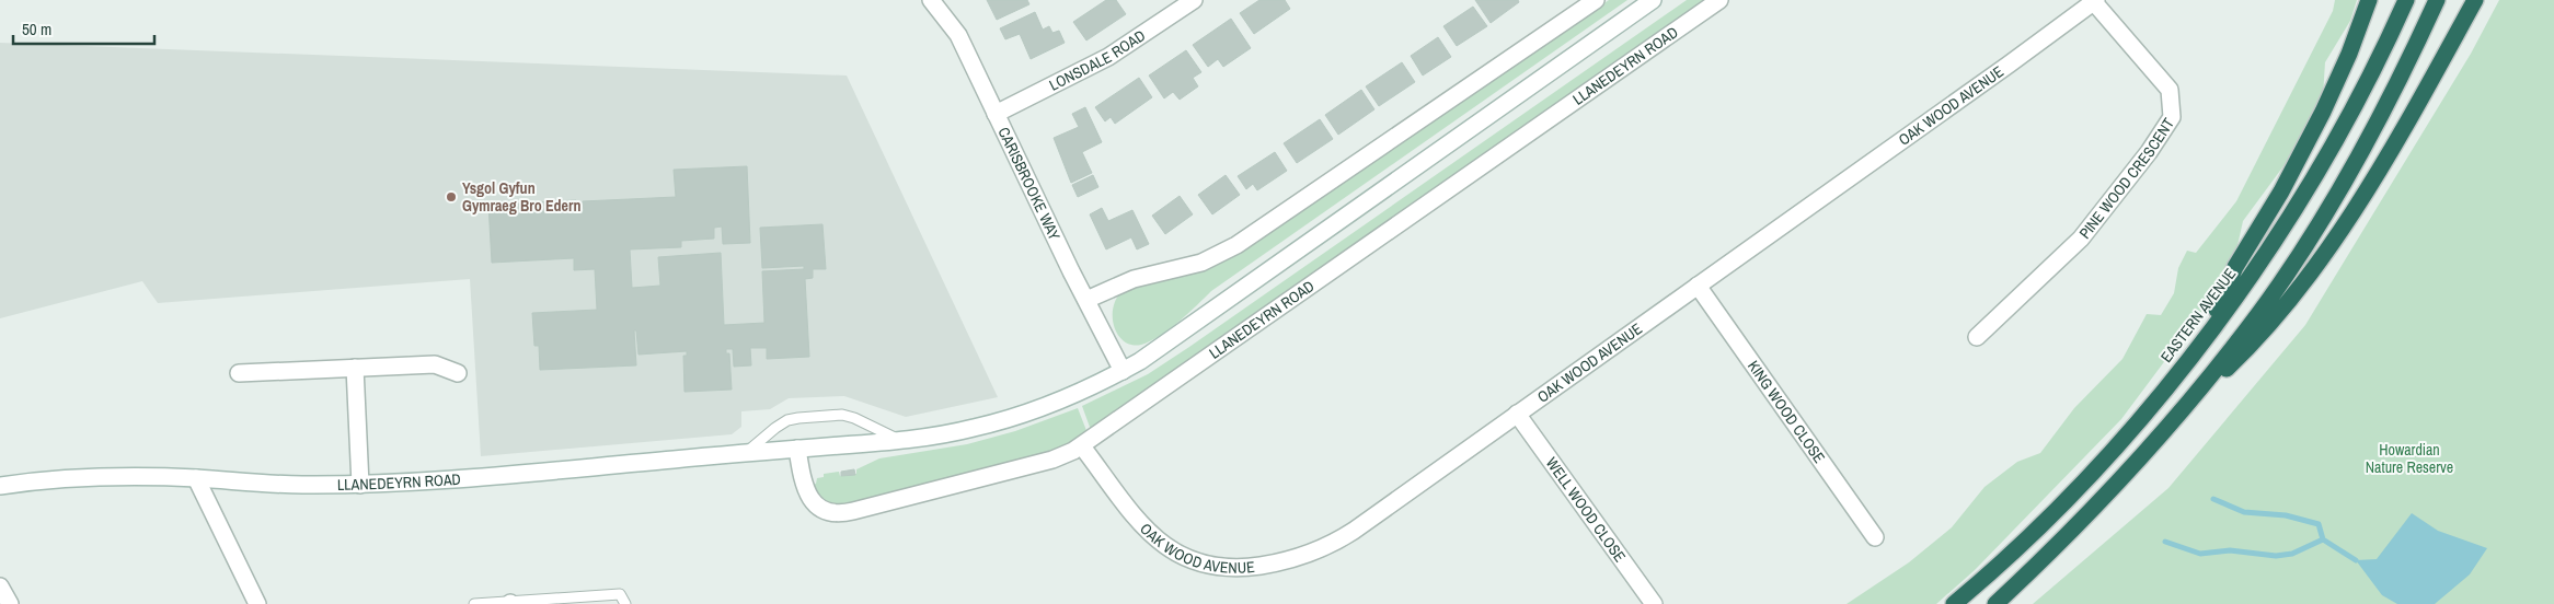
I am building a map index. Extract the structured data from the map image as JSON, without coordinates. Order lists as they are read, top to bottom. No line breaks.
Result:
{"streets":{"highway":["EASTERN AVENUE"],"street":["LONSDALE ROAD","LLANEDEYRN ROAD","OAK WOOD AVENUE","PINE WOOD CRESCENT","CARISBROOKE WAY","KING WOOD CLOSE","WELL WOOD CLOSE"]},"crossings":[["LONSDALE ROAD","CARISBROOKE WAY"],["LLANEDEYRN ROAD","OAK WOOD AVENUE"],["LLANEDEYRN ROAD","CARISBROOKE WAY"],["OAK WOOD AVENUE","PINE WOOD CRESCENT"],["OAK WOOD AVENUE","KING WOOD CLOSE"],["OAK WOOD AVENUE","WELL WOOD CLOSE"]],"parks":["Howardian Nature Reserve"],"places":["Ysgol Gyfun Gymraeg Bro Edern"],"scale_bar":"50 m"}
